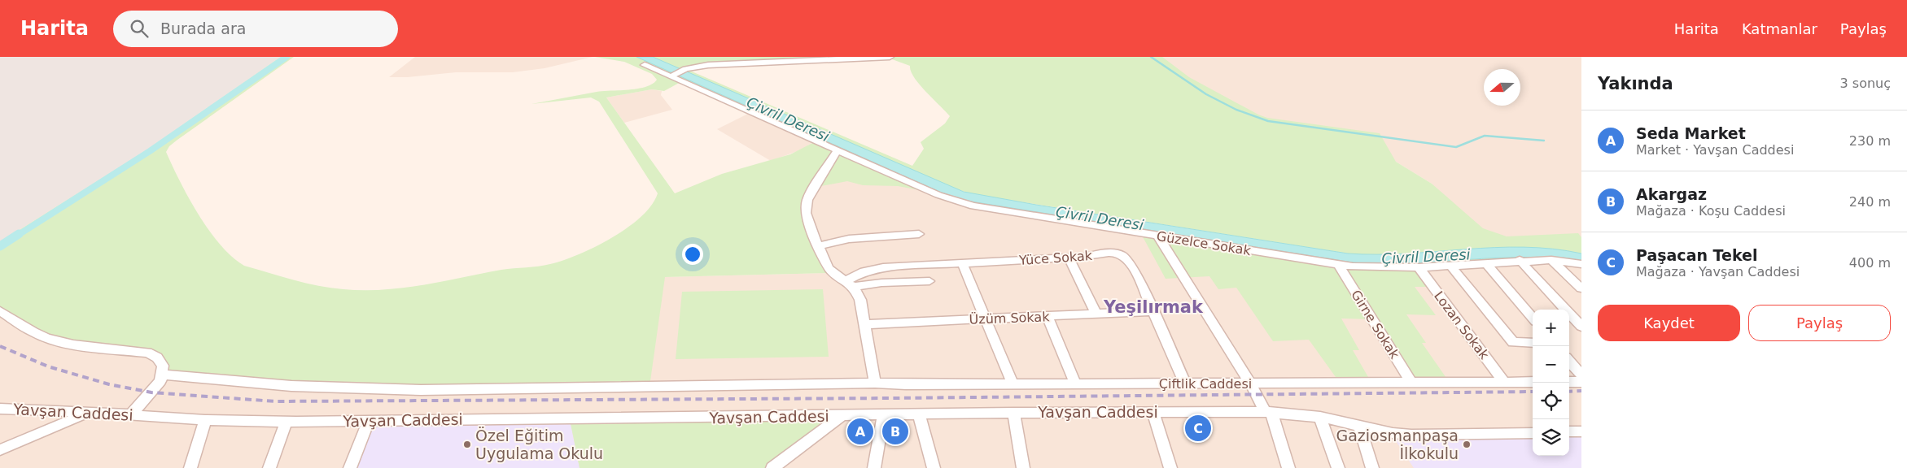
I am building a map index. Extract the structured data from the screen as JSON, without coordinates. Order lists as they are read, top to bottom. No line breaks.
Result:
{"streets":{"street":["Güzelce Sokak","Yüce Sokak","Üzüm Sokak","Girne Sokak","Lozan Sokak","Çiftlik Caddesi","Yavşan Caddesi"]},"crossings":[["Güzelce Sokak","Girne Sokak"],["Güzelce Sokak","Lozan Sokak"],["Yüce Sokak","Üzüm Sokak"],["Yüce Sokak","Çiftlik Caddesi"],["Girne Sokak","Çiftlik Caddesi"],["Lozan Sokak","Çiftlik Caddesi"]],"districts":["Yeşilırmak"],"water":["Çivril Deresi"],"places":["Özel Eğitim Uygulama Okulu","Gaziosmanpaşa İlkokulu"],"north":"left","page":{"header":"Harita","search":"Burada ara","nav":["Harita","Katmanlar","Paylaş"],"heading":["Yakında","3 sonuç"],"list":[{"mark":"A","name":"Seda Market","note":"Market · Yavşan Caddesi","value":"230 m"},{"mark":"B","name":"Akargaz","note":"Mağaza · Koşu Caddesi","value":"240 m"},{"mark":"C","name":"Paşacan Tekel","note":"Mağaza · Yavşan Caddesi","value":"400 m"}],"buttons":["Kaydet","Paylaş"],"map_buttons":["+","−"],"pins":["C","A","B"]}}
